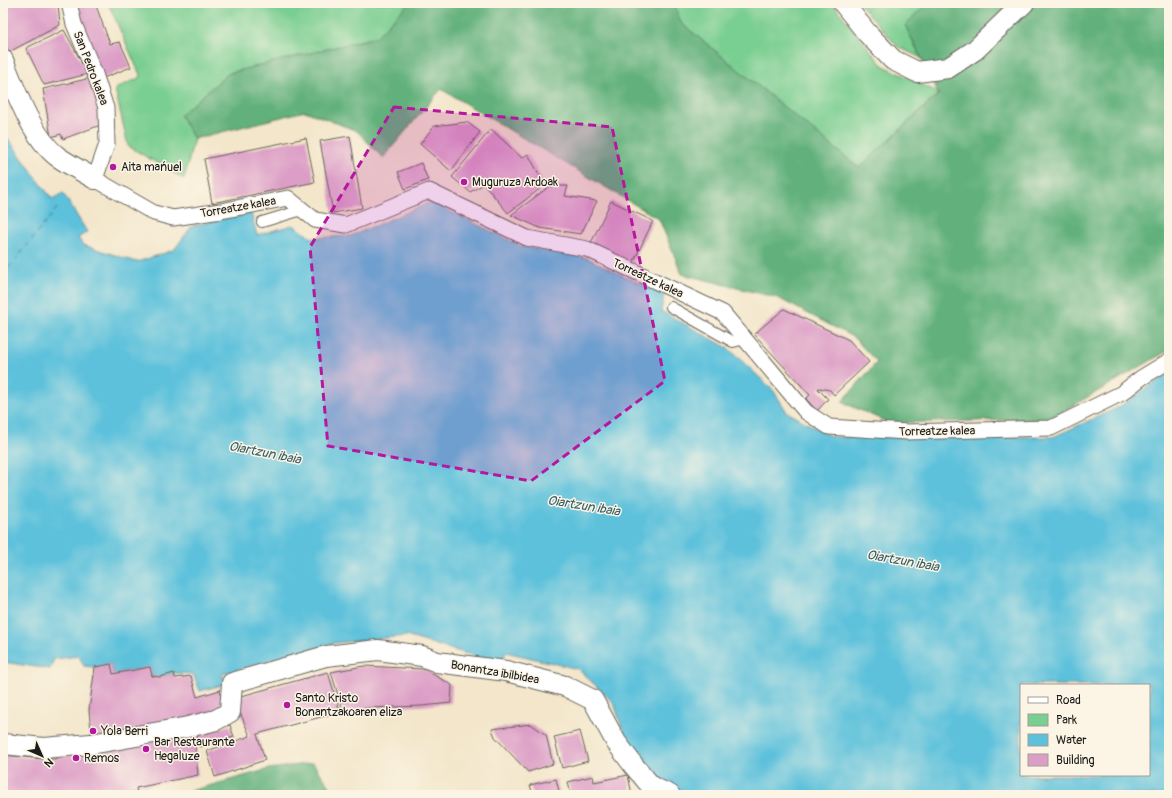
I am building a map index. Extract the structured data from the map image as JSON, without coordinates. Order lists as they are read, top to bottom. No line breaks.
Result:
{"streets":{"street":["San Pedro kalea","Torreatze kalea","Bonantza ibilbidea"]},"crossings":[["San Pedro kalea","Torreatze kalea"]],"water":["Oiartzun ibaia"],"places":["Aita mańuel","Muguruza Ardoak","Santo Kristo Bonantzakoaren eliza","Yola Berri","Bar Restaurante Hegaluze","Remos"],"legend":["Road","Park","Water","Building"],"north":"bottom right"}
